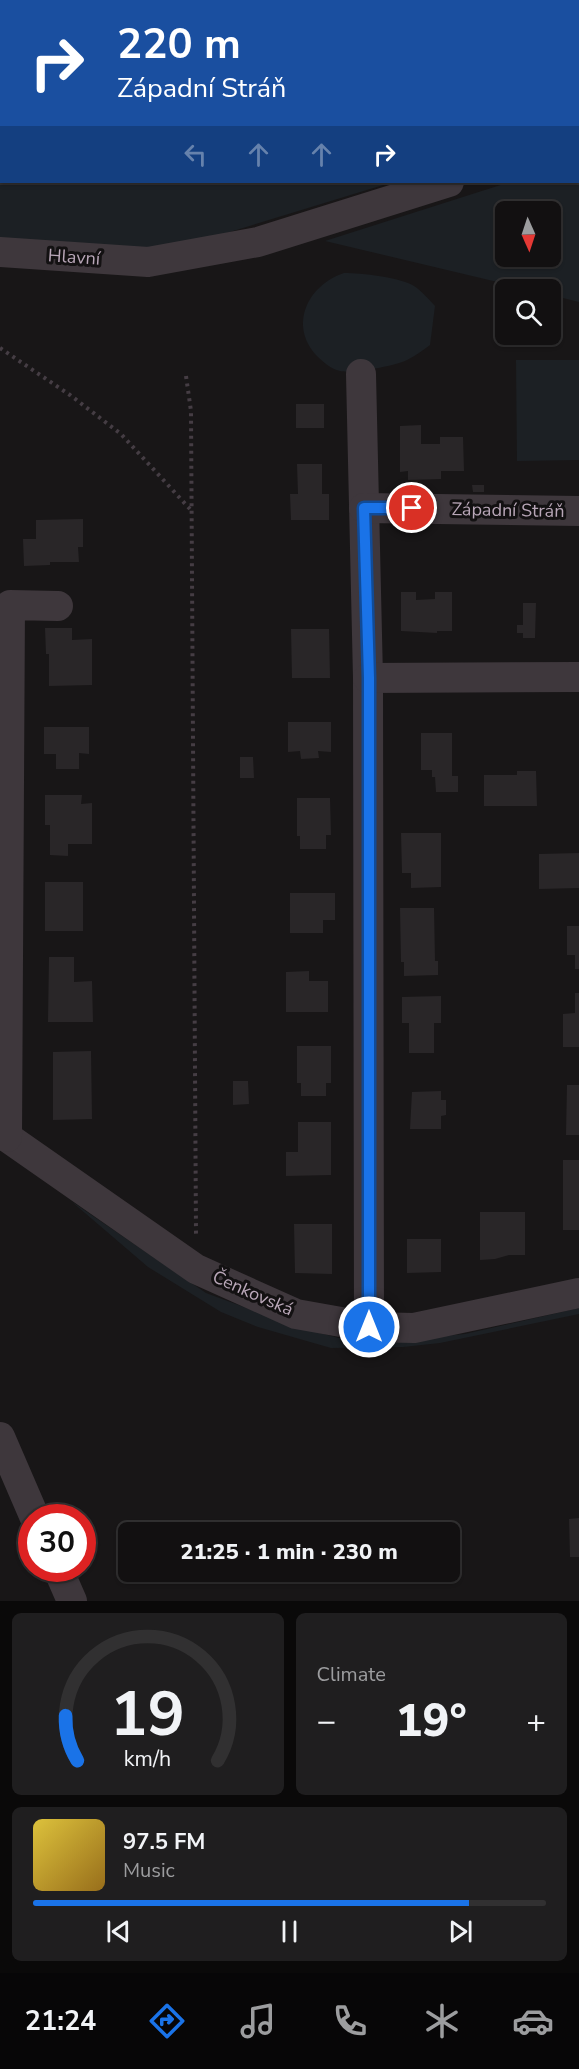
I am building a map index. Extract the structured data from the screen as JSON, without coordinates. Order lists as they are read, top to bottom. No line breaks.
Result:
{"streets":{"street":["Hlavní","Západní Stráň","Čenkovská"]},"north":"bottom","page":{"turn":["220 m","Západní Stráň"],"limit":"30","trip":"21:25 · 1 min · 230 m","tile":"Climate","heat":["−","19°","+"],"song":["97.5 FM","Music"],"tabs":"21:24","gauge":["19","km/h"]}}
